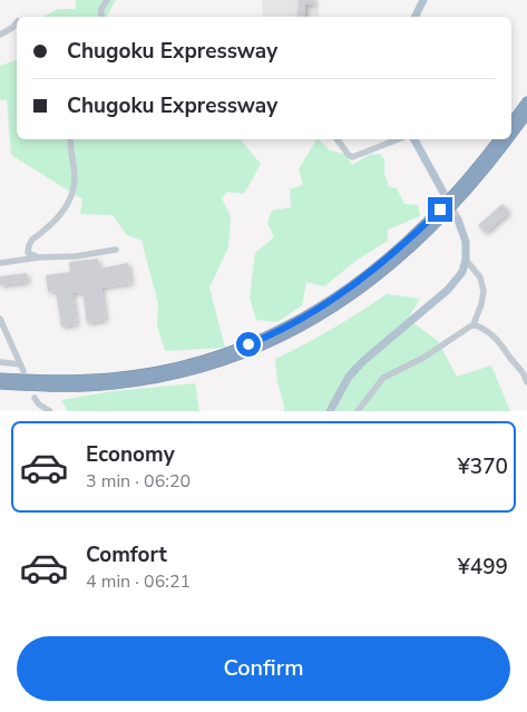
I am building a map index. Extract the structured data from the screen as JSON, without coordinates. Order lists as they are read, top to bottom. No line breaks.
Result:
{"page":{"banner":["Chugoku Expressway","Chugoku Expressway"],"list":[{"name":"Economy","note":"3 min · 06:20","value":"¥370"},{"name":"Comfort","note":"4 min · 06:21","value":"¥499"}],"buttons":"Confirm"}}
